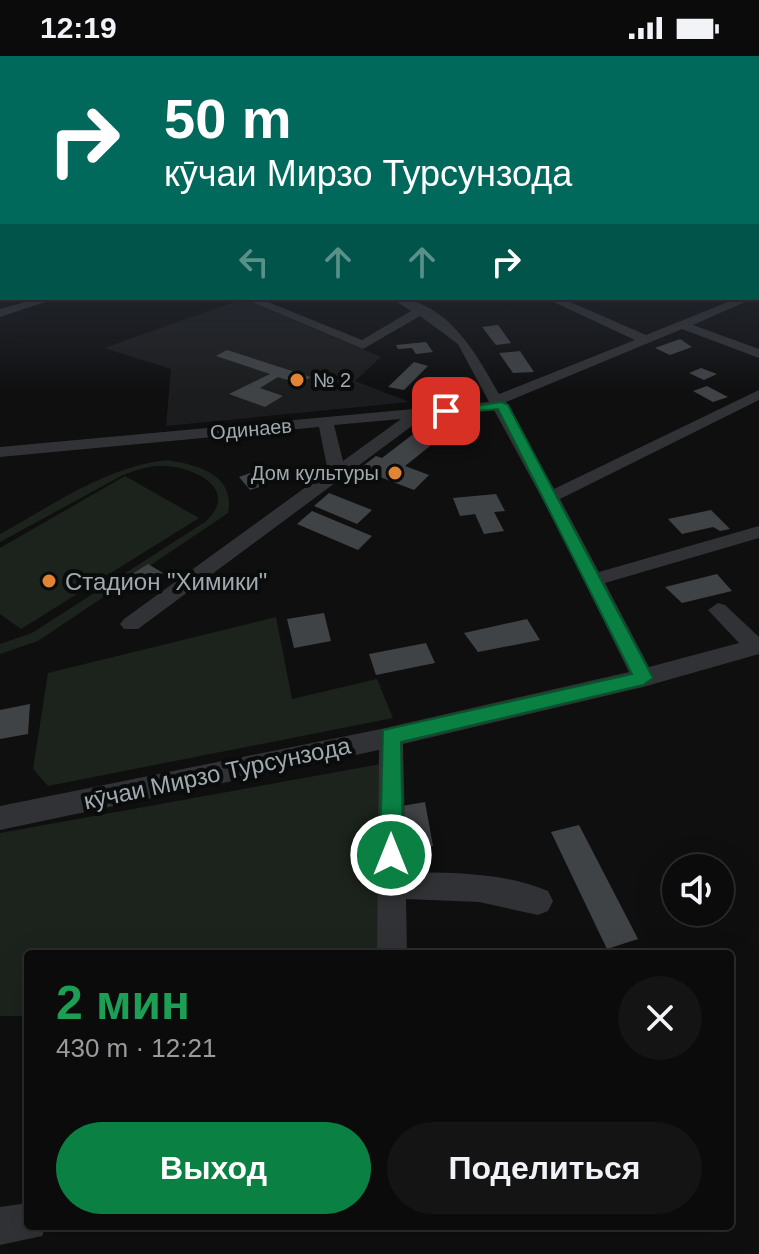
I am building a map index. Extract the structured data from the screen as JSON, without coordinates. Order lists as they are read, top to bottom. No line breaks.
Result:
{"streets":{"street":["Одинаев","кӯчаи Мирзо Турсунзода"]},"places":["№ 2","Дом культуры","Стадион \"Химики\""],"page":{"status":"12:19","turn":["50 m","кӯчаи Мирзо Турсунзода"],"heading":["2 мин","430 m · 12:21"],"buttons":["Выход","Поделиться"]}}
